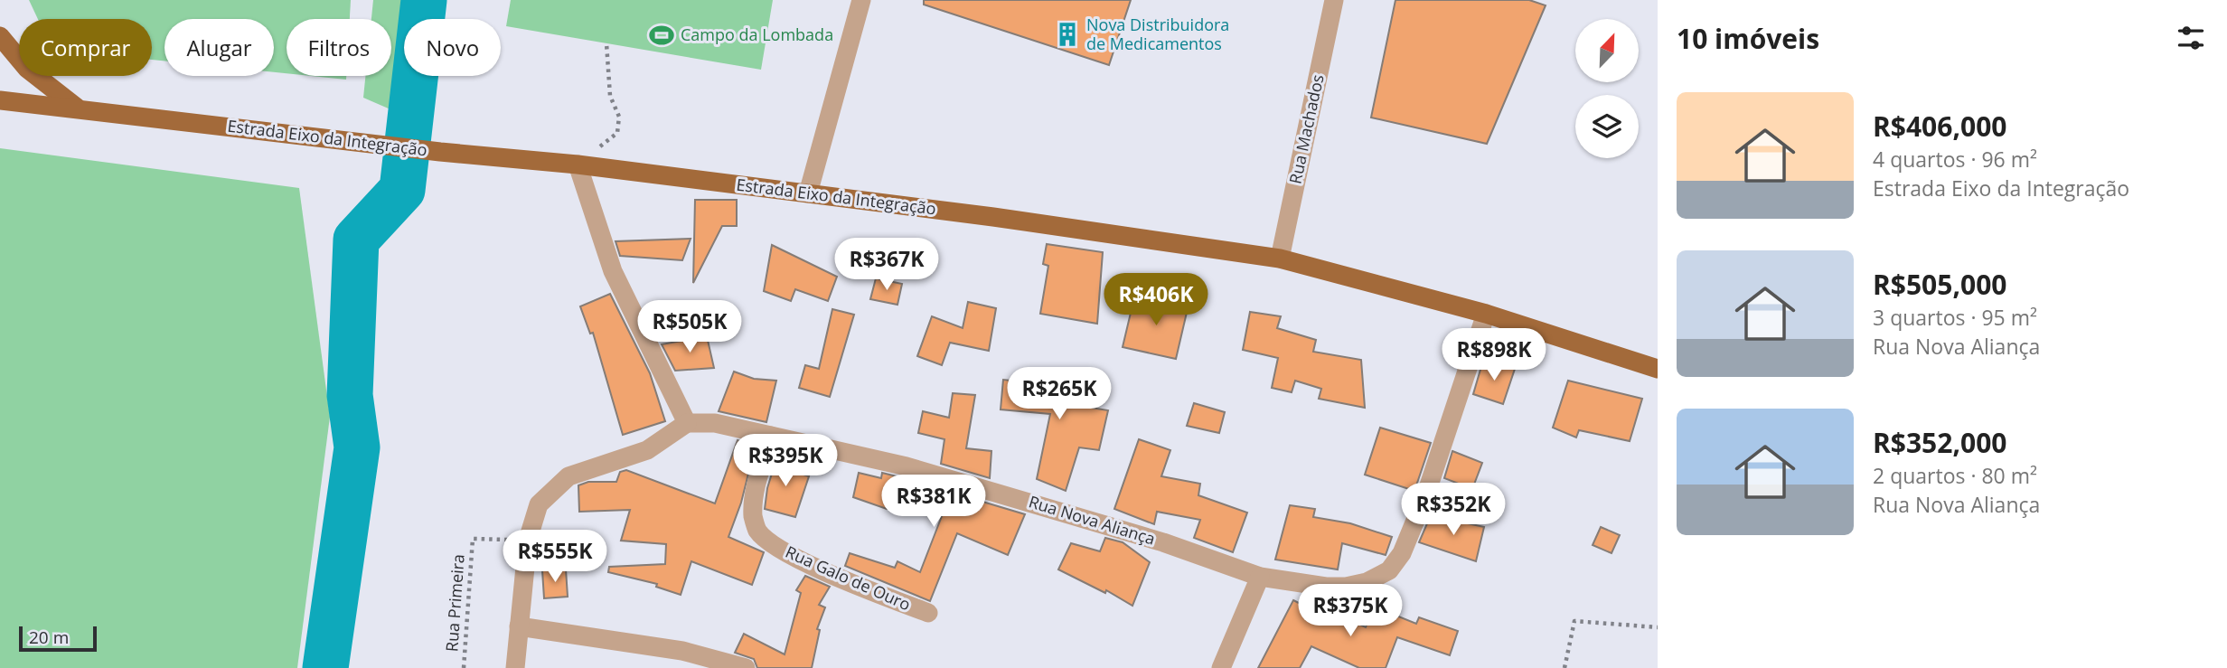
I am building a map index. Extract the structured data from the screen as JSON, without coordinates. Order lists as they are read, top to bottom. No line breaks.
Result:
{"streets":{"main road":["Estrada Eixo da Integração"],"street":["Rua Machados","Rua Nova Aliança","Rua Galo de Ouro"],"path":["Rua Primeira"]},"crossings":[["Rua Machados","Estrada Eixo da Integração"],["Estrada Eixo da Integração","Rua Nova Aliança"],["Rua Nova Aliança","Rua Galo de Ouro"]],"places":{"building":["Nova Distribuidora de Medicamentos"],"sports":["Campo da Lombada"]},"scale_bar":"20 m","north":"top right","page":{"heading":"10 imóveis","chip":["Comprar","Alugar","Filtros","Novo"],"list":[{"name":"R$406,000","note":"4 quartos · 96 m² · Estrada Eixo da Integração"},{"name":"R$505,000","note":"3 quartos · 95 m² · Rua Nova Aliança"},{"name":"R$352,000","note":"2 quartos · 80 m² · Rua Nova Aliança"}],"price":["R$367K","R$406K","R$505K","R$898K","R$265K","R$395K","R$381K","R$352K","R$555K","R$375K"],"scale":"20 m"}}
